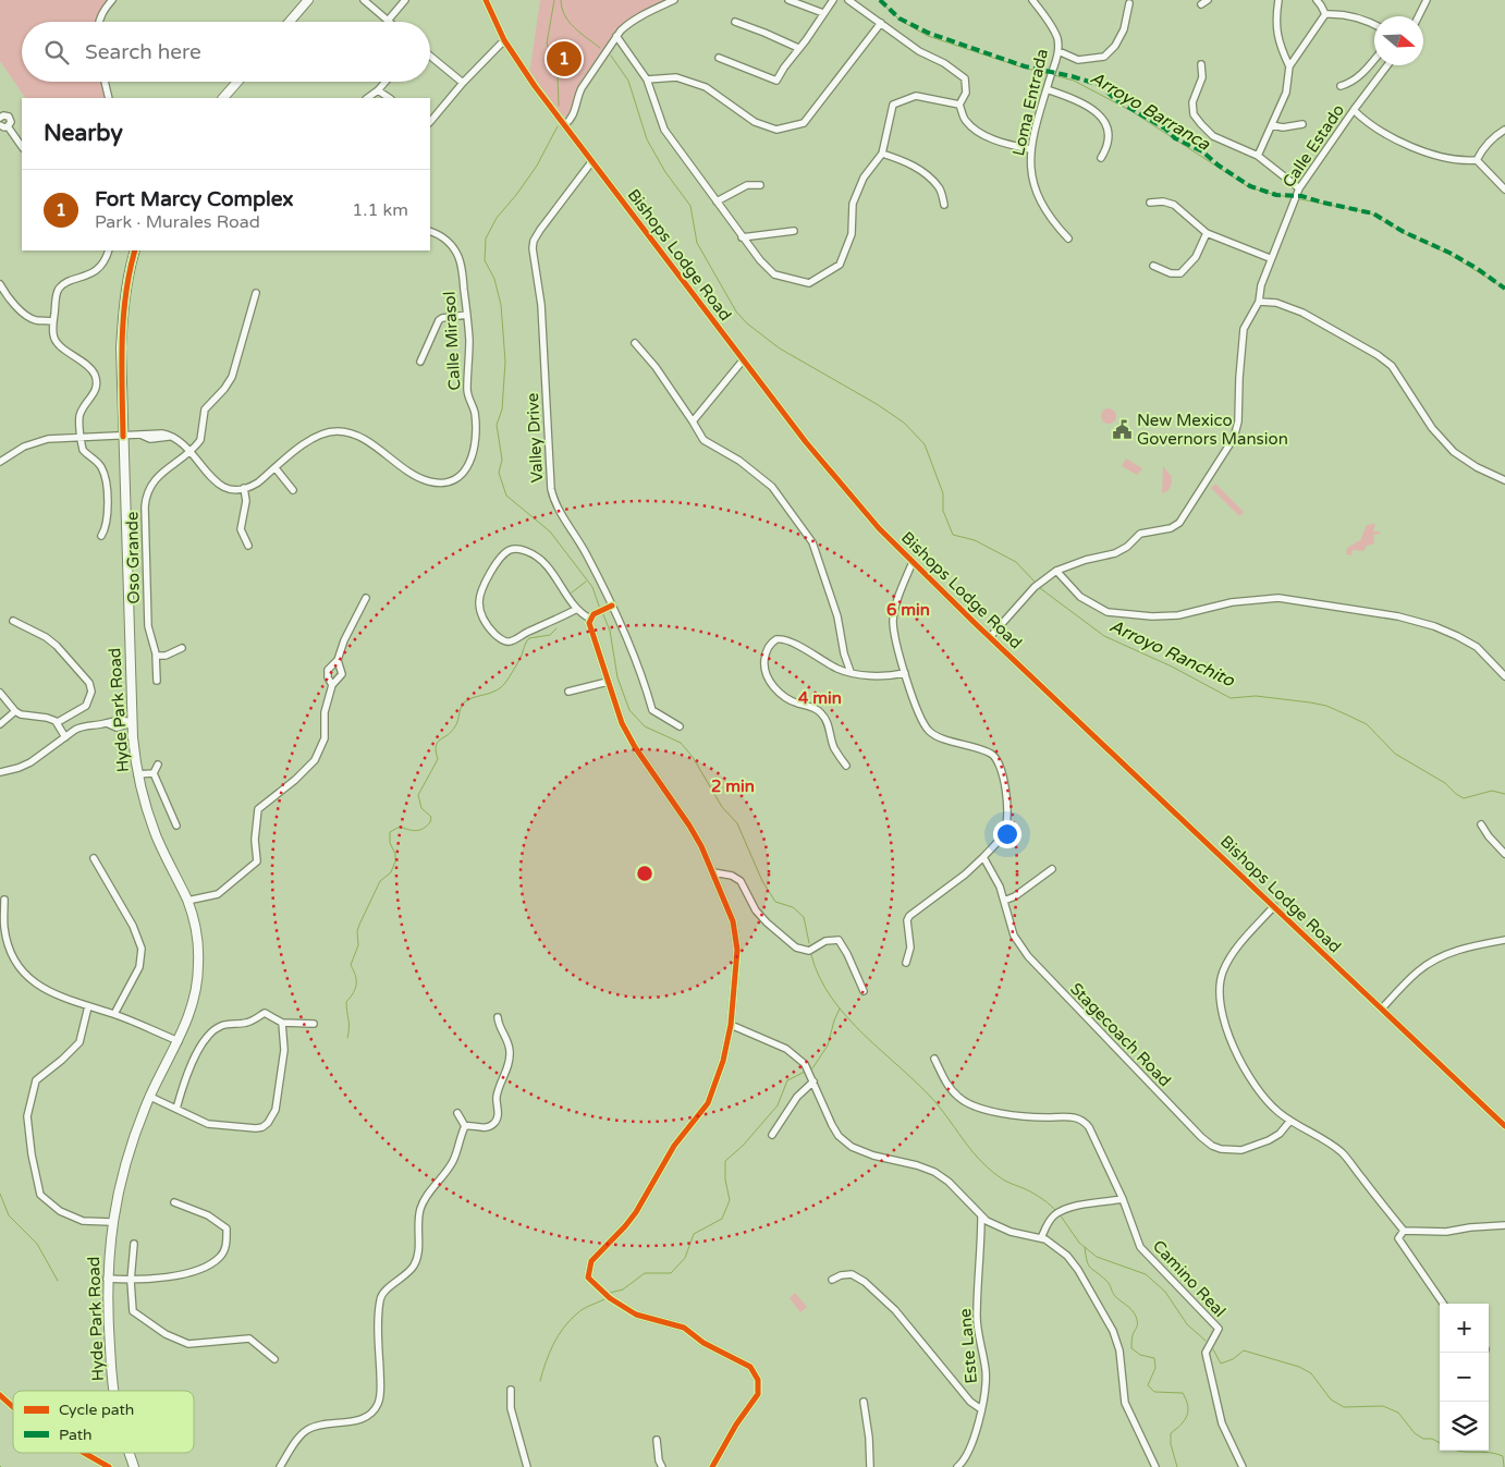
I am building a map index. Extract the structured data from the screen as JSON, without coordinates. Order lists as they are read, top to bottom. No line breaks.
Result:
{"streets":{"main road":["Hyde Park Road"],"street":["Loma Entrada","Calle Estado","Bishops Lodge Road","Calle Mirasol","Valley Drive","Oso Grande","Stagecoach Road","Camino Real","Este Lane"]},"crossings":[["Bishops Lodge Road","Valley Drive"]],"water":["Arroyo Barranca","Arroyo Ranchito"],"places":{"public building":["New Mexico Governors Mansion"]},"legend":["Cycle path","Path"],"north":"right","page":{"search":"Search here","pins":"1","heading":"Nearby","list":[{"mark":"1","name":"Fort Marcy Complex","note":"Park · Murales Road","value":"1.1 km"}],"map_buttons":["+","−"]},"rings":["6 min","4 min","2 min"]}
